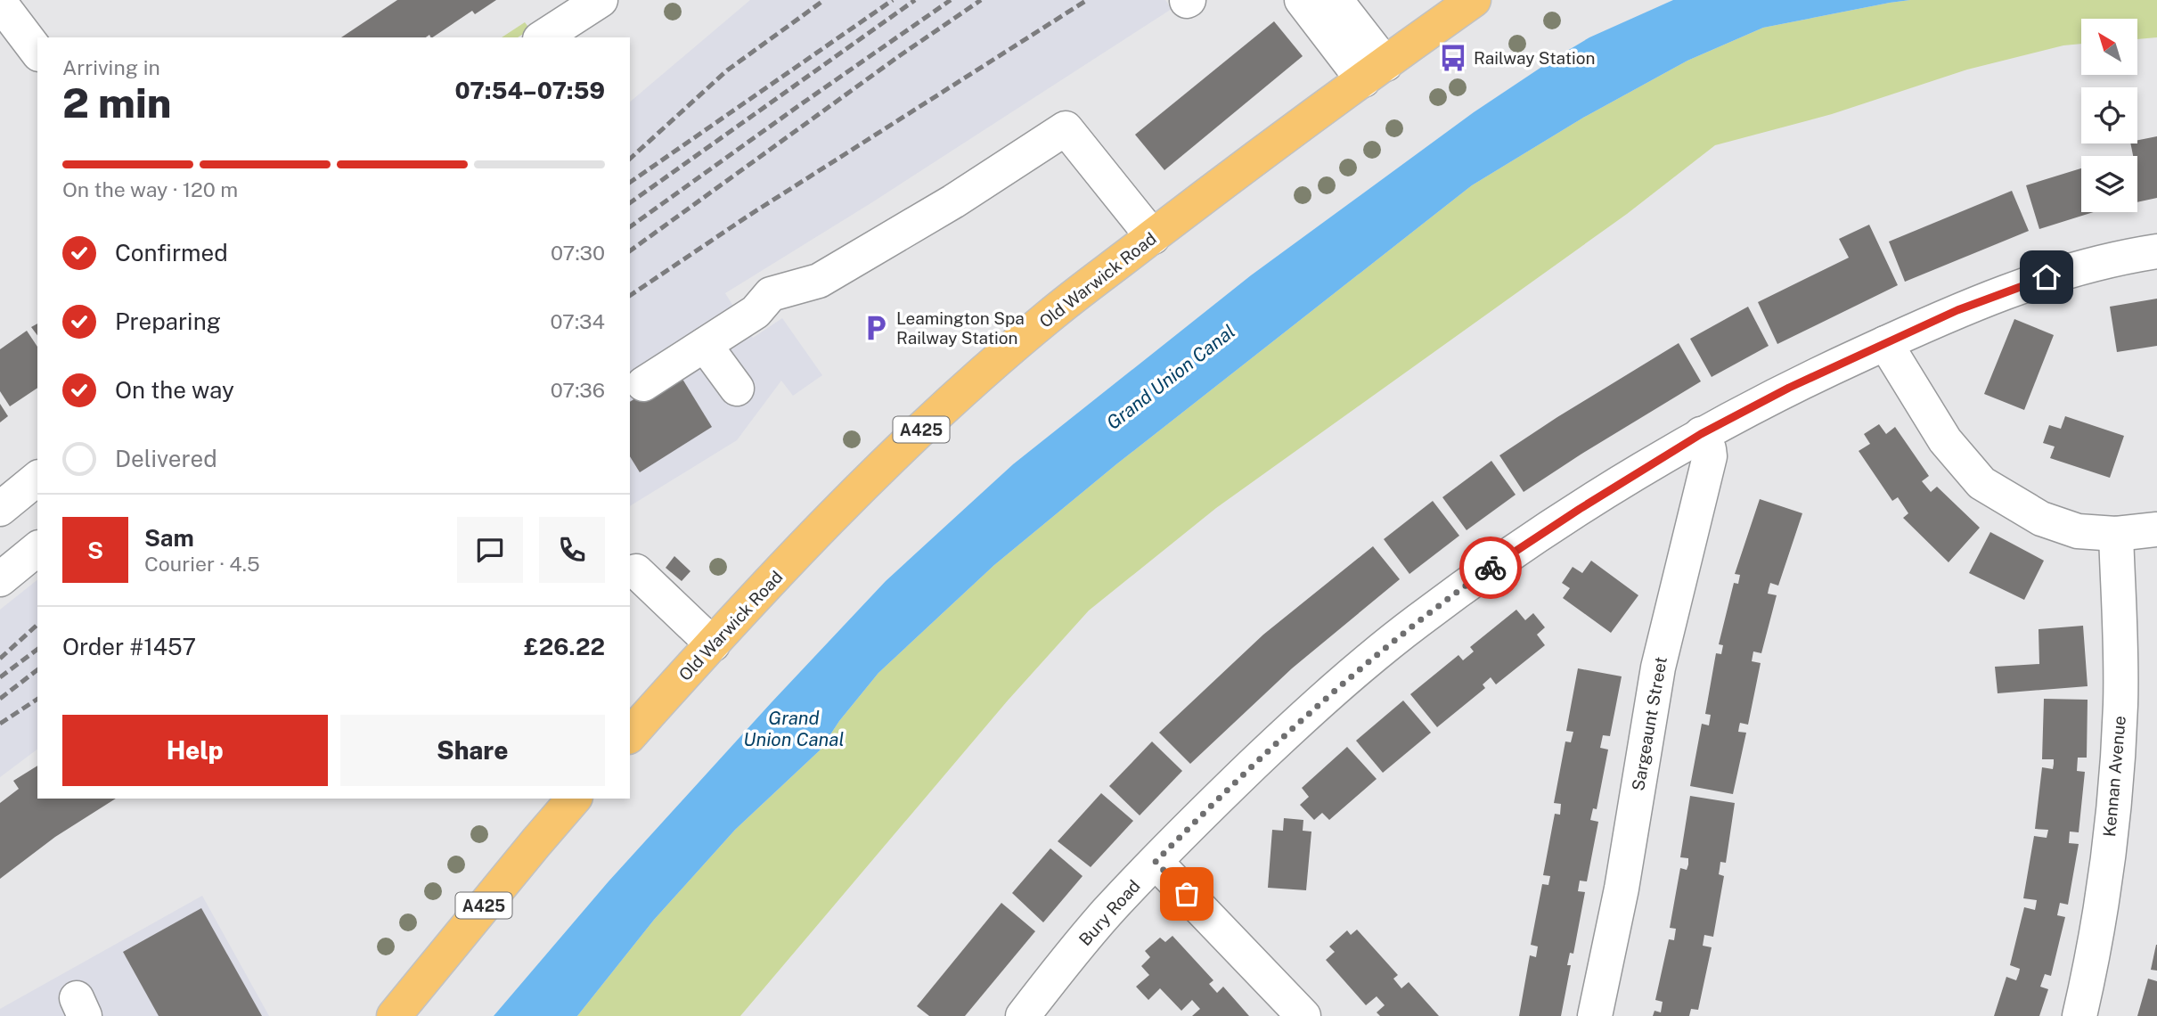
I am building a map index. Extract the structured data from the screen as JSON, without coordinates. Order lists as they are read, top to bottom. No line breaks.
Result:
{"streets":{"main road":["Old Warwick Road","A425"],"street":["Sargeaunt Street","Kennan Avenue","Bury Road"]},"crossings":[["Sargeaunt Street","Bury Road"]],"water":["Grand Union Canal"],"places":{"bus stop":["Railway Station"],"parking":["Leamington Spa Railway Station"]},"north":"top left","page":{"heading":["2 min","Arriving in","07:54–07:59"],"panel":["Sam","Courier · 4.5","Order #1457","£26.22"],"bar":"On the way · 120 m","list":[["Confirmed","07:30"],["Preparing","07:34"],["On the way","07:36"],"Delivered"],"round":"S","buttons":["Help","Share"]}}
